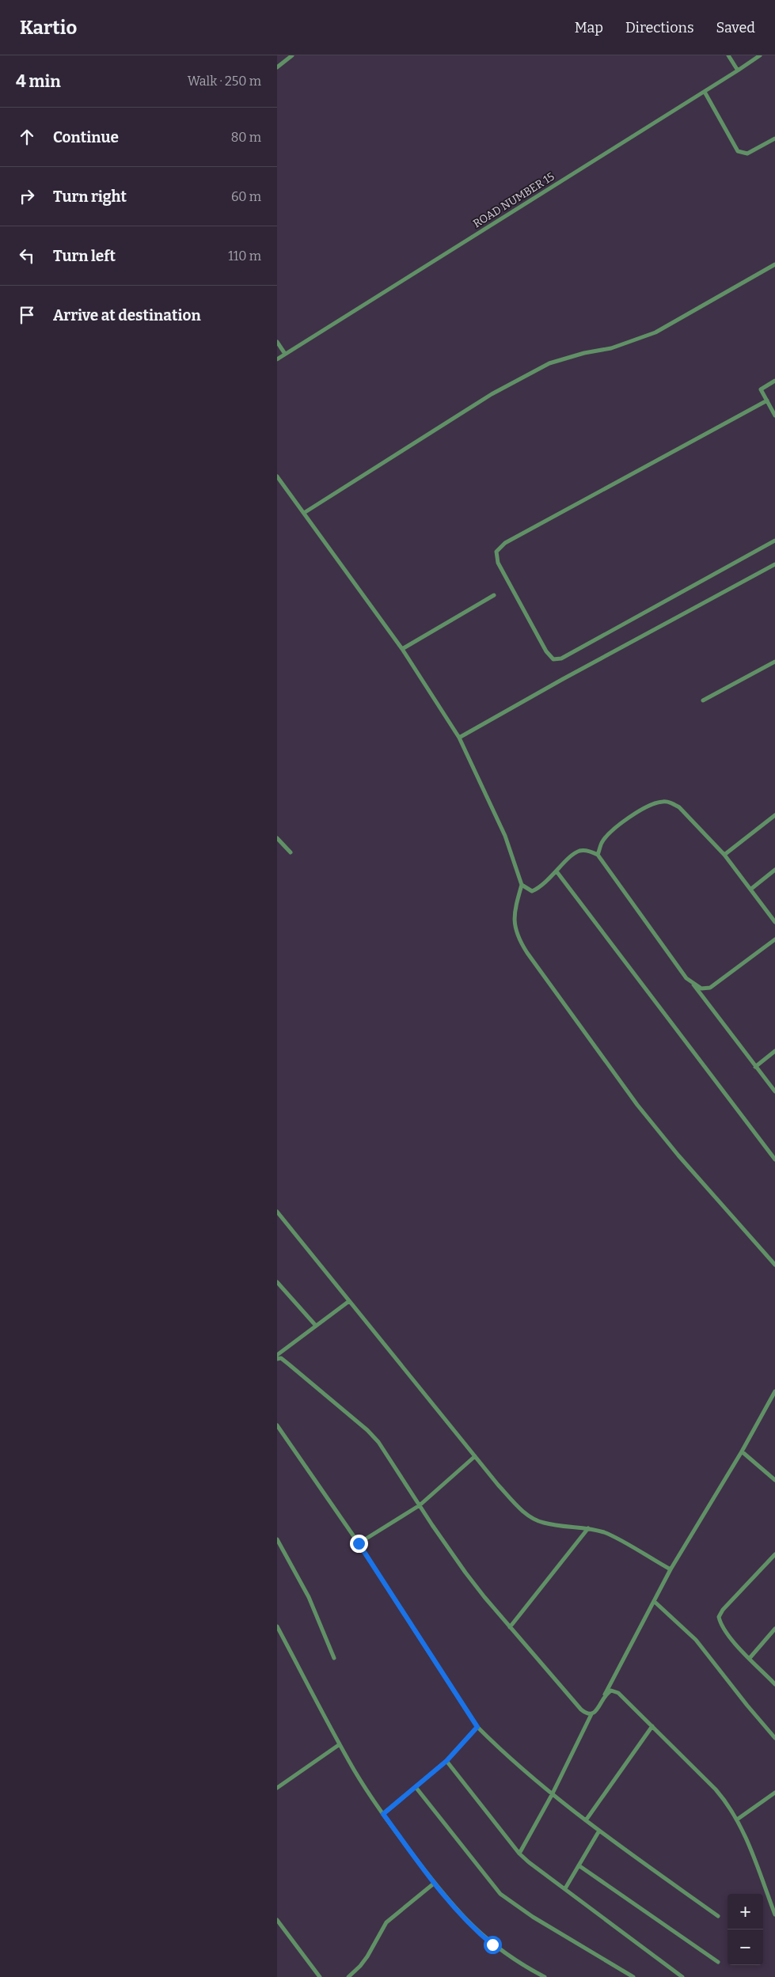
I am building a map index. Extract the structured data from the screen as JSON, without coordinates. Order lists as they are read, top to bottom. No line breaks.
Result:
{"streets":{"street":["ROAD NUMBER 15"]},"page":{"header":"Kartio","nav":["Map","Directions","Saved"],"heading":["4 min","Walk · 250 m"],"list":[["Continue","80 m"],["Turn right","60 m"],["Turn left","110 m"],"Arrive at destination"],"map_buttons":["+","−"]}}
